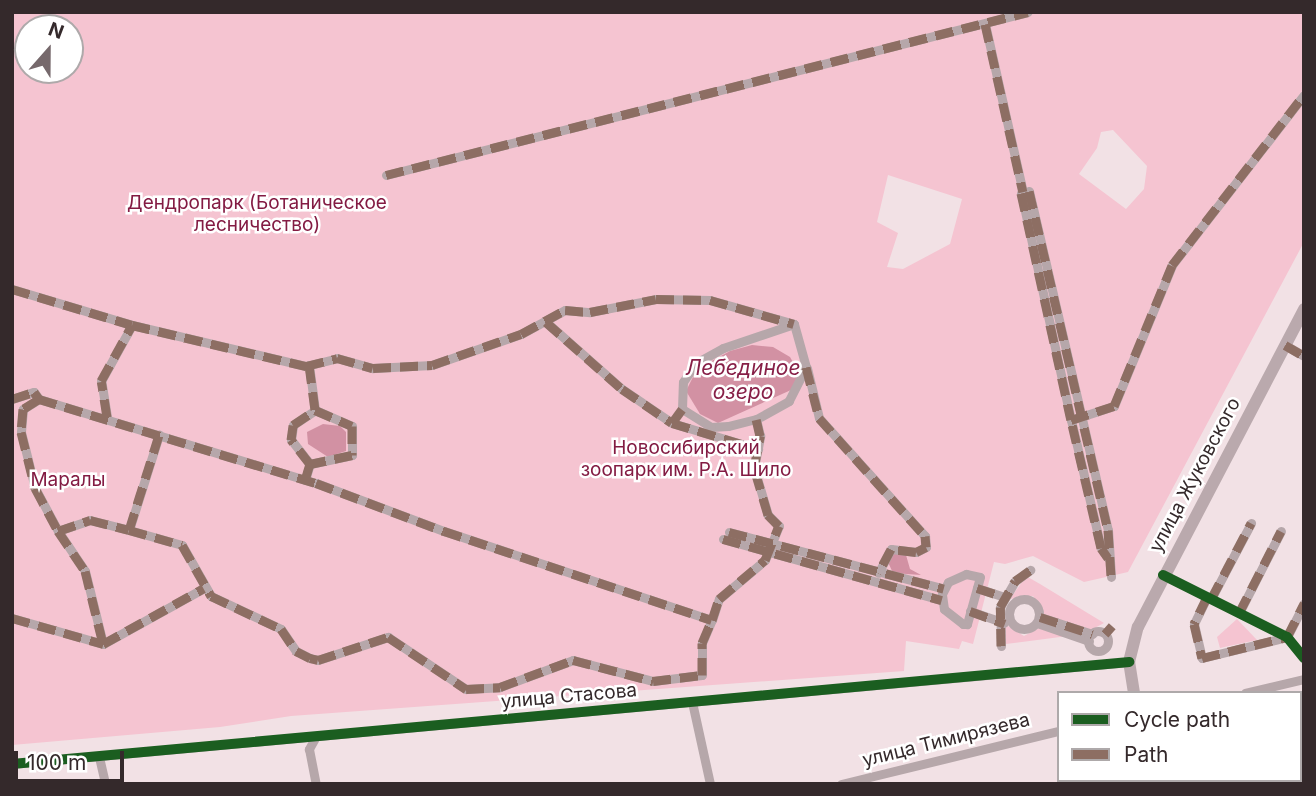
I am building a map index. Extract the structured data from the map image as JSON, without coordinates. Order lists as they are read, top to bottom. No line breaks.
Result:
{"streets":{"main road":["улица Жуковского"],"street":["улица Стасова","улица Тимирязева"]},"crossings":[["улица Жуковского","улица Стасова"]],"water":["Лебединое озеро"],"parks":["Дендропарк (Ботаническое лесничество)","Новосибирский зоопарк им. Р.А. Шило","Маралы"],"legend":["Cycle path","Path"],"scale_bar":"100 m","north":"top"}
